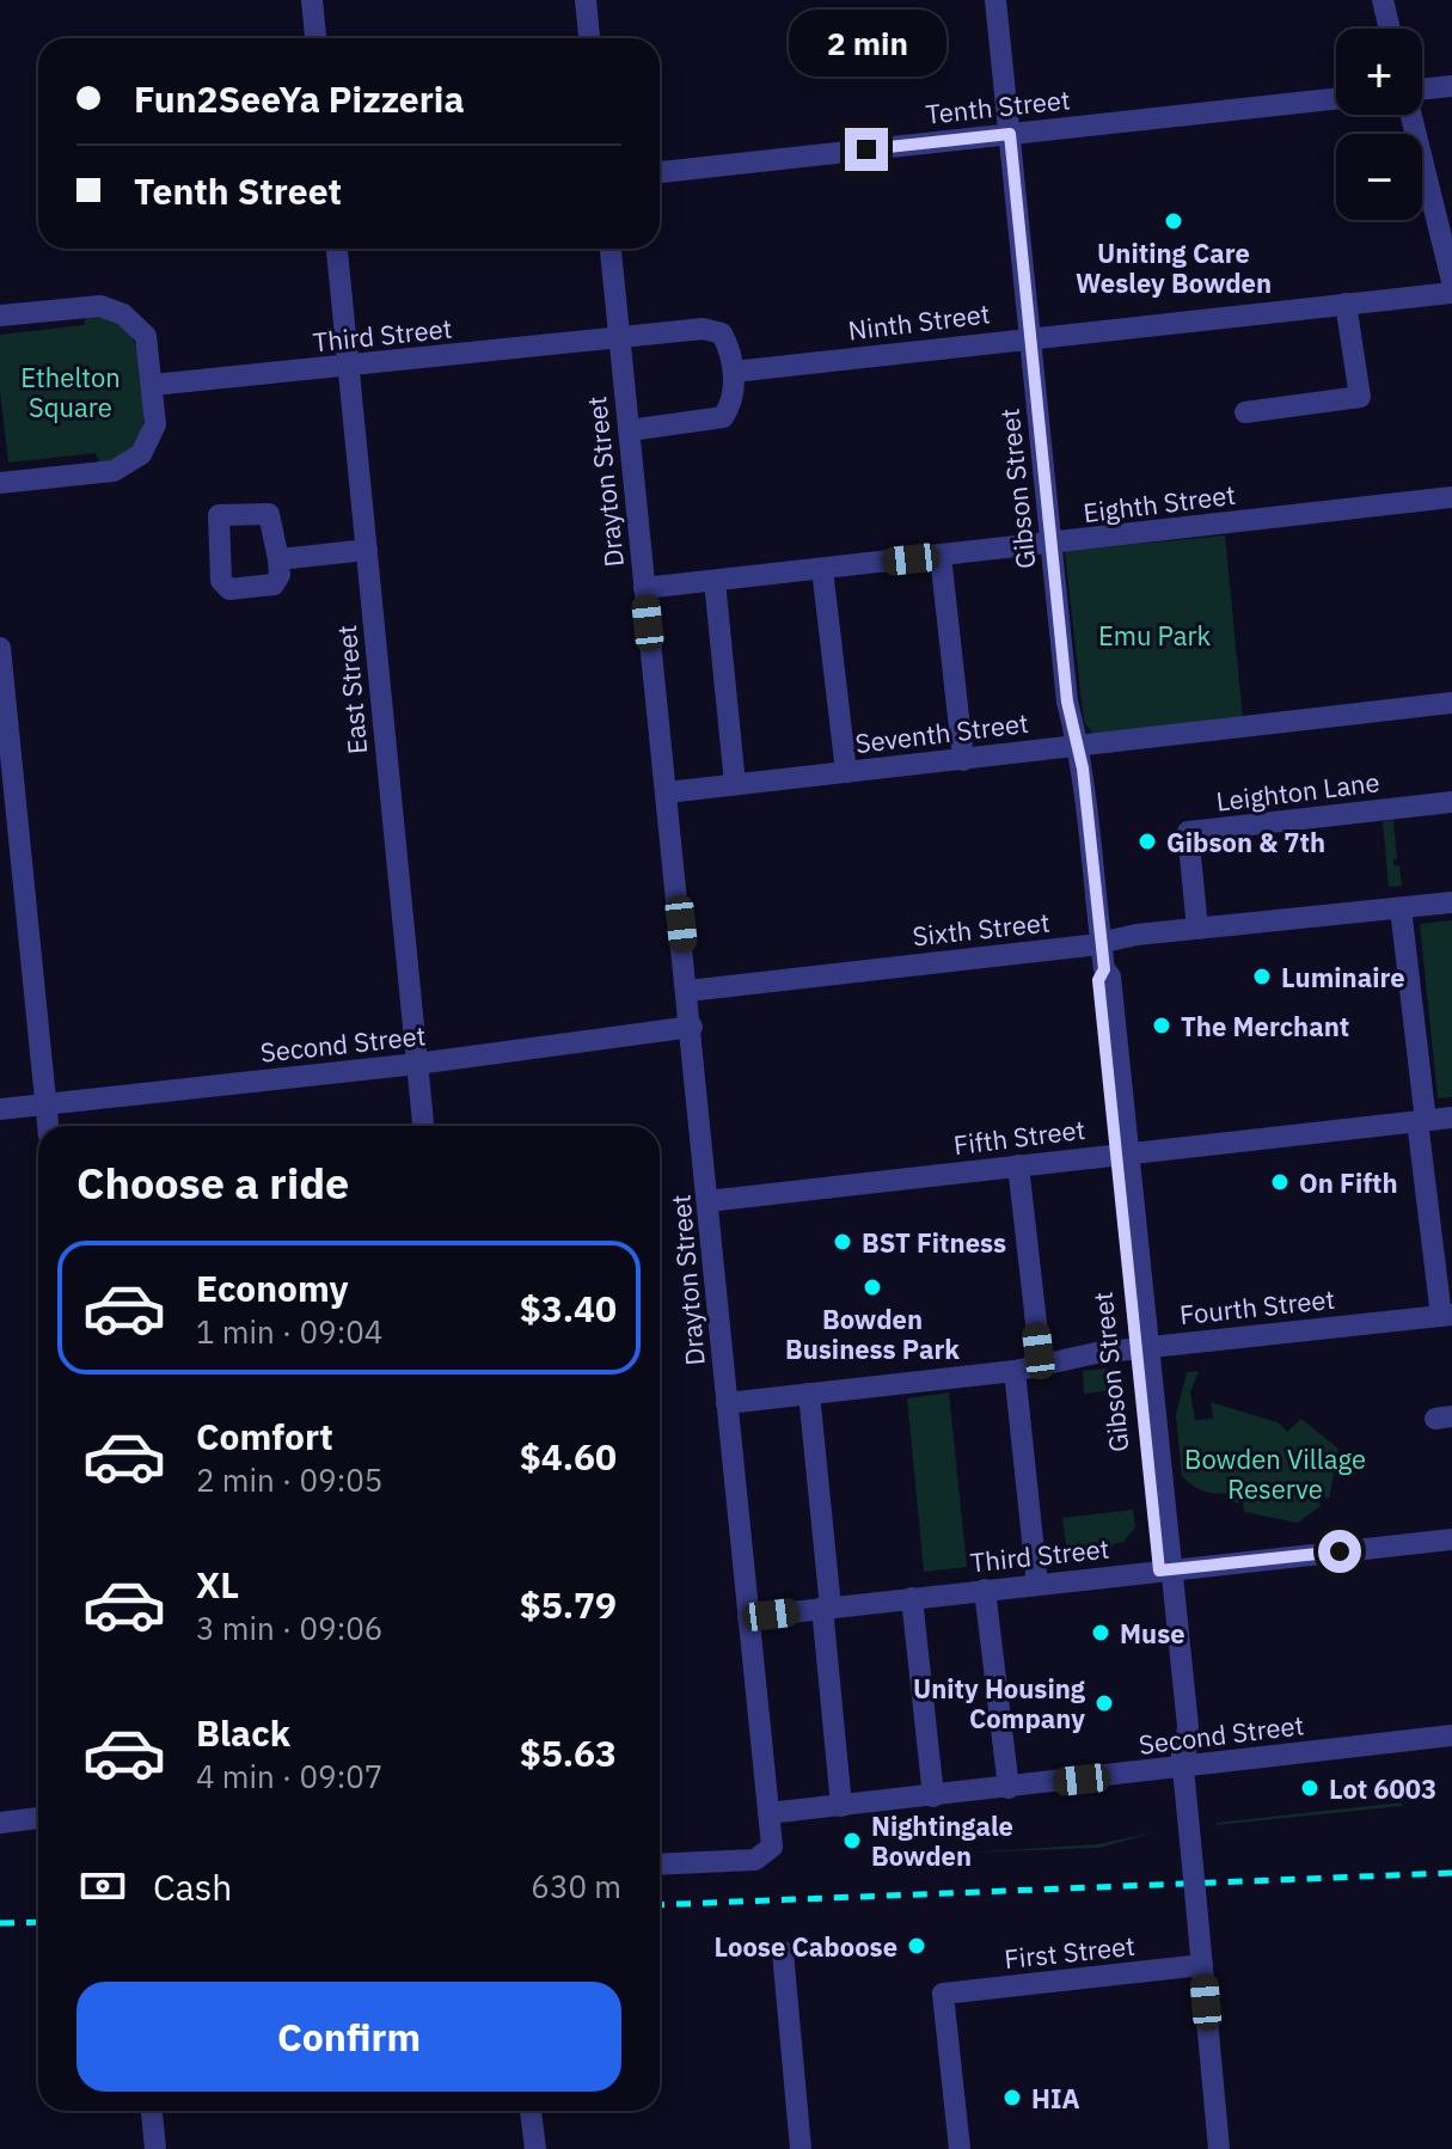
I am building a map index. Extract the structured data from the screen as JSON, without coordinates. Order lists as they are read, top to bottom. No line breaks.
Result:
{"streets":{"street":["Tenth Street","Ninth Street","Third Street","Drayton Street","Gibson Street","Eighth Street","East Street","Seventh Street","Leighton Lane","Sixth Street","Second Street","Fifth Street","Fourth Street","First Street"]},"crossings":[["Tenth Street","Gibson Street"],["Ninth Street","Gibson Street"],["Third Street","Drayton Street"],["Third Street","Gibson Street"],["Third Street","East Street"],["Drayton Street","Eighth Street"],["Drayton Street","Seventh Street"],["Drayton Street","Sixth Street"],["Drayton Street","Second Street"],["Drayton Street","Fifth Street"],["Drayton Street","Fourth Street"],["Gibson Street","Eighth Street"],["Gibson Street","Seventh Street"],["Gibson Street","Sixth Street"],["Gibson Street","Second Street"],["Gibson Street","Fifth Street"],["Gibson Street","Fourth Street"],["Gibson Street","First Street"],["East Street","Second Street"],["Leighton Lane","Sixth Street"]],"parks":["Ethelton Square","Emu Park","Bowden Village Reserve"],"places":["Uniting Care Wesley Bowden","Gibson & 7th","Luminaire","The Merchant","On Fifth","BST Fitness","Bowden Business Park","Muse","Unity Housing Company","Lot 6003","Nightingale Bowden","Loose Caboose","HIA"],"page":{"bubble":"2 min","map_buttons":["+","−"],"banner":["Fun2SeeYa Pizzeria","Tenth Street"],"heading":"Choose a ride","list":[{"name":"Economy","note":"1 min · 09:04","value":"$3.40"},{"name":"Comfort","note":"2 min · 09:05","value":"$4.60"},{"name":"XL","note":"3 min · 09:06","value":"$5.79"},{"name":"Black","note":"4 min · 09:07","value":"$5.63"}],"pay":["Cash","630 m"],"buttons":"Confirm"}}
